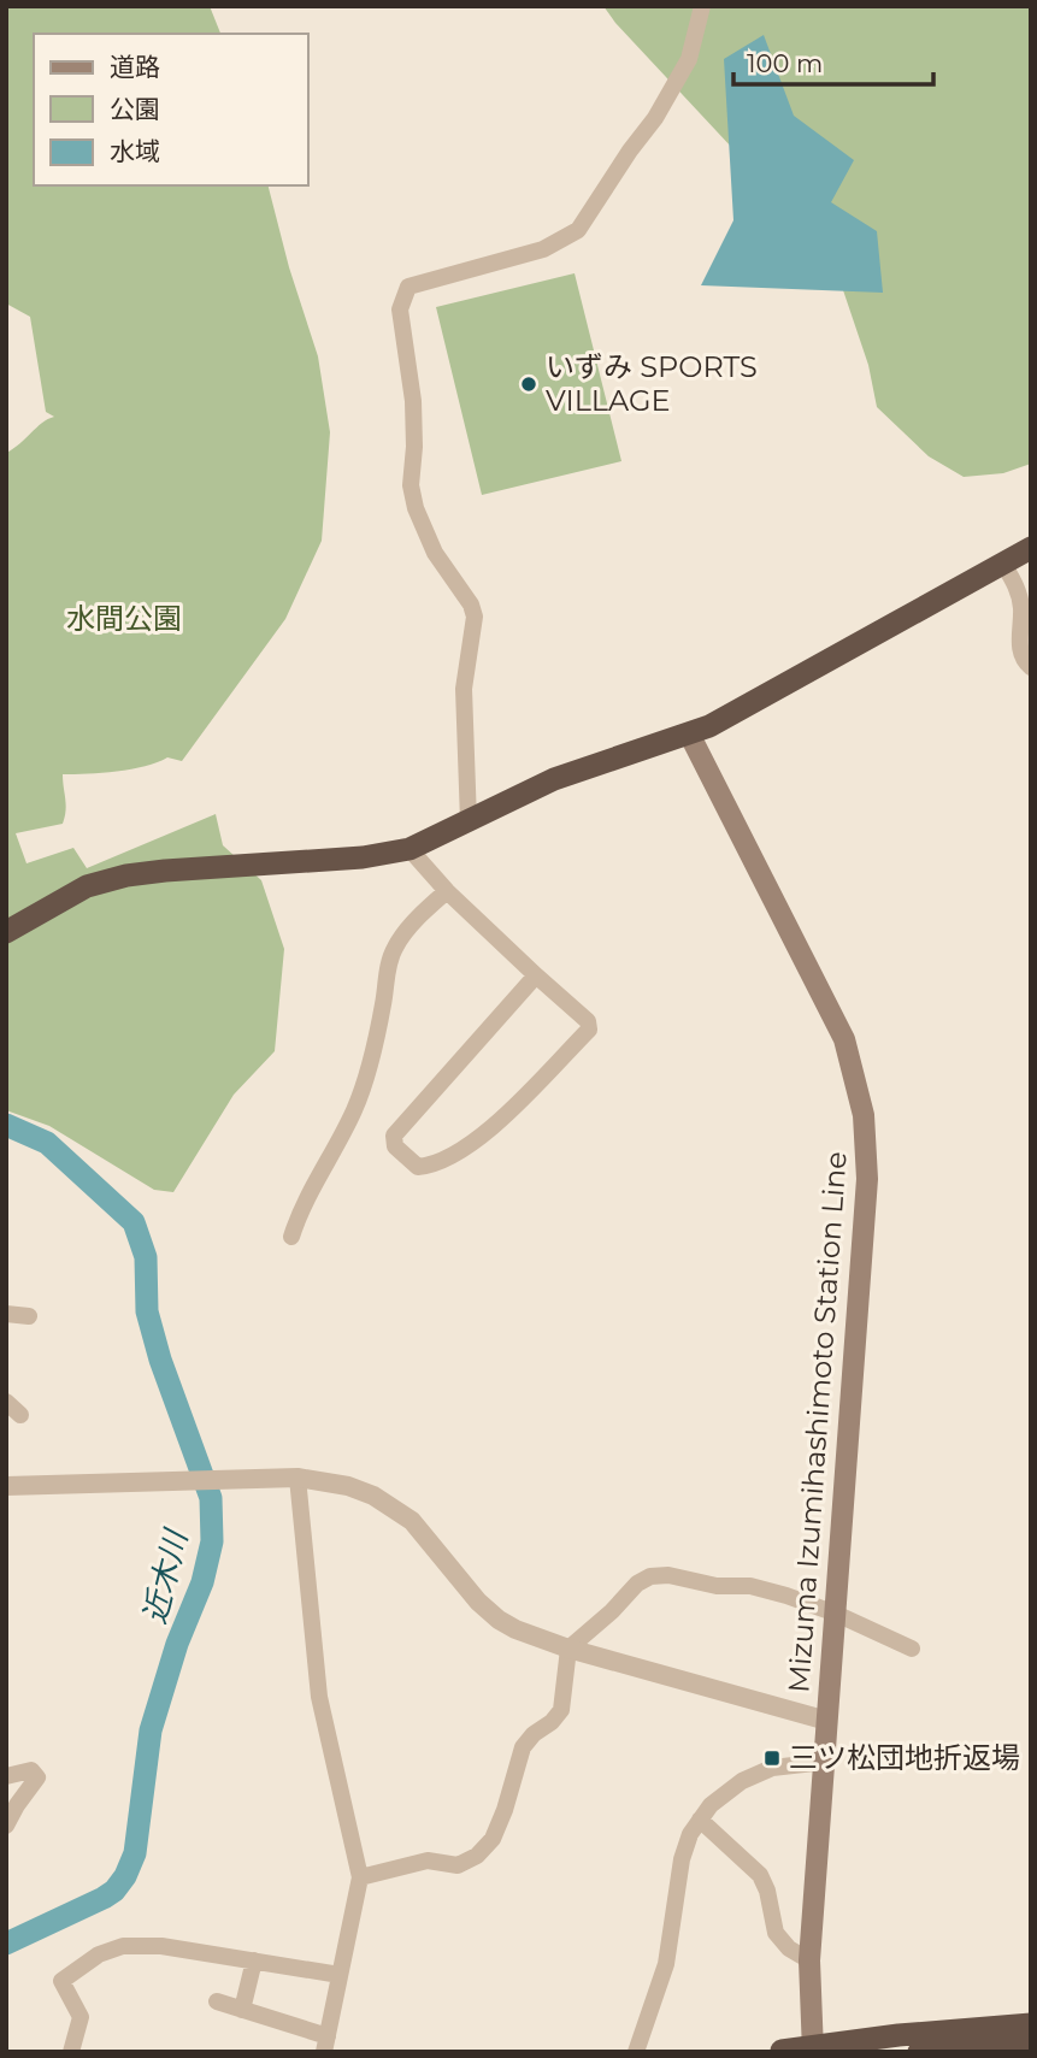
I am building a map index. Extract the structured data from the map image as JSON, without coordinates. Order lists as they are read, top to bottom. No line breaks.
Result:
{"streets":{"main road":["Mizuma Izumihashimoto Station Line"]},"water":["近木川"],"parks":["水間公園"],"places":{"other":["いずみ SPORTS VILLAGE"],"transit":["三ツ松団地折返場"]},"legend":["道路","公園","水域"],"scale_bar":"100 m"}
